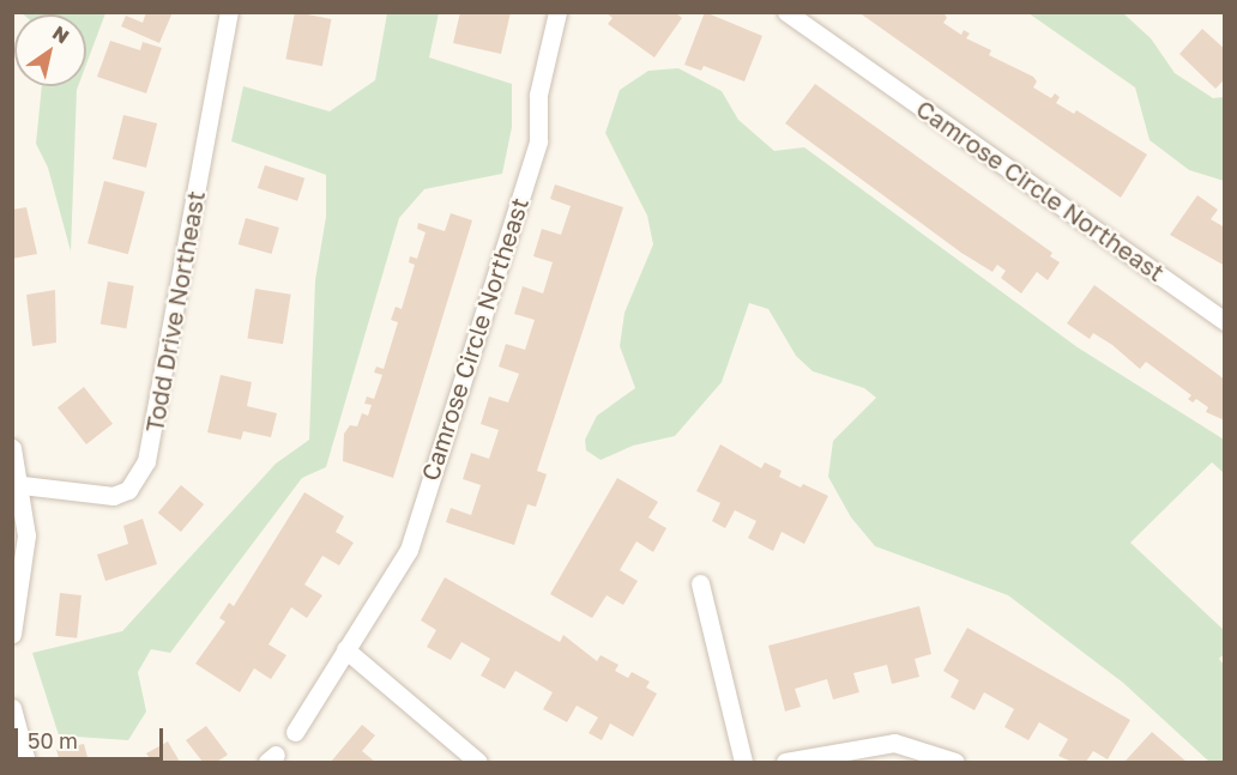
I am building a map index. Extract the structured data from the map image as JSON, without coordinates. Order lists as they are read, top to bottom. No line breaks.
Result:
{"streets":{"street":["Camrose Circle Northeast","Todd Drive Northeast"]},"scale_bar":"50 m","north":"top right"}
